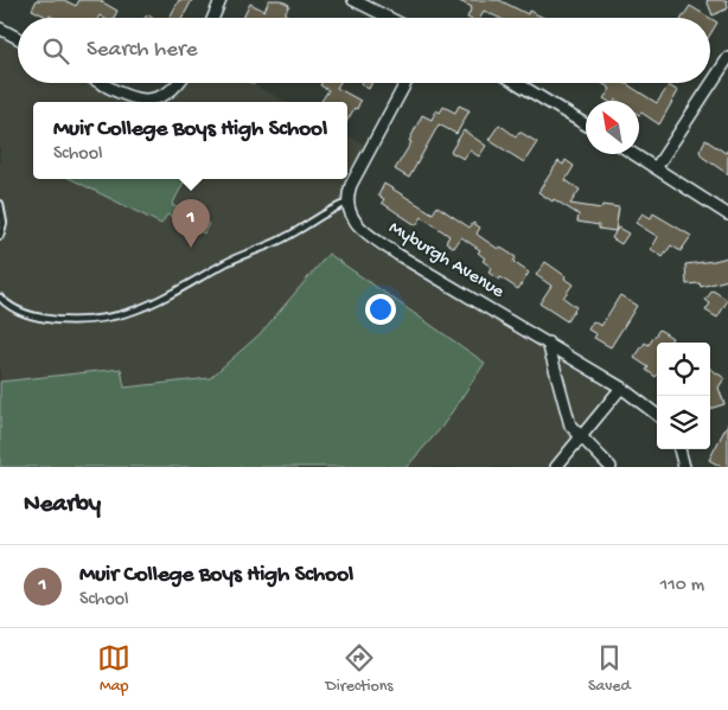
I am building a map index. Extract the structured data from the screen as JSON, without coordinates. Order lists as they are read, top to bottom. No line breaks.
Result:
{"streets":{"street":["Myburgh Avenue"]},"north":"top left","page":{"search":"Search here","popup":["Muir College Boys High School","School"],"pins":"1","heading":"Nearby","list":[{"mark":"1","name":"Muir College Boys High School","note":"School","value":"110 m"}],"nav":["Map","Directions","Saved"]}}
